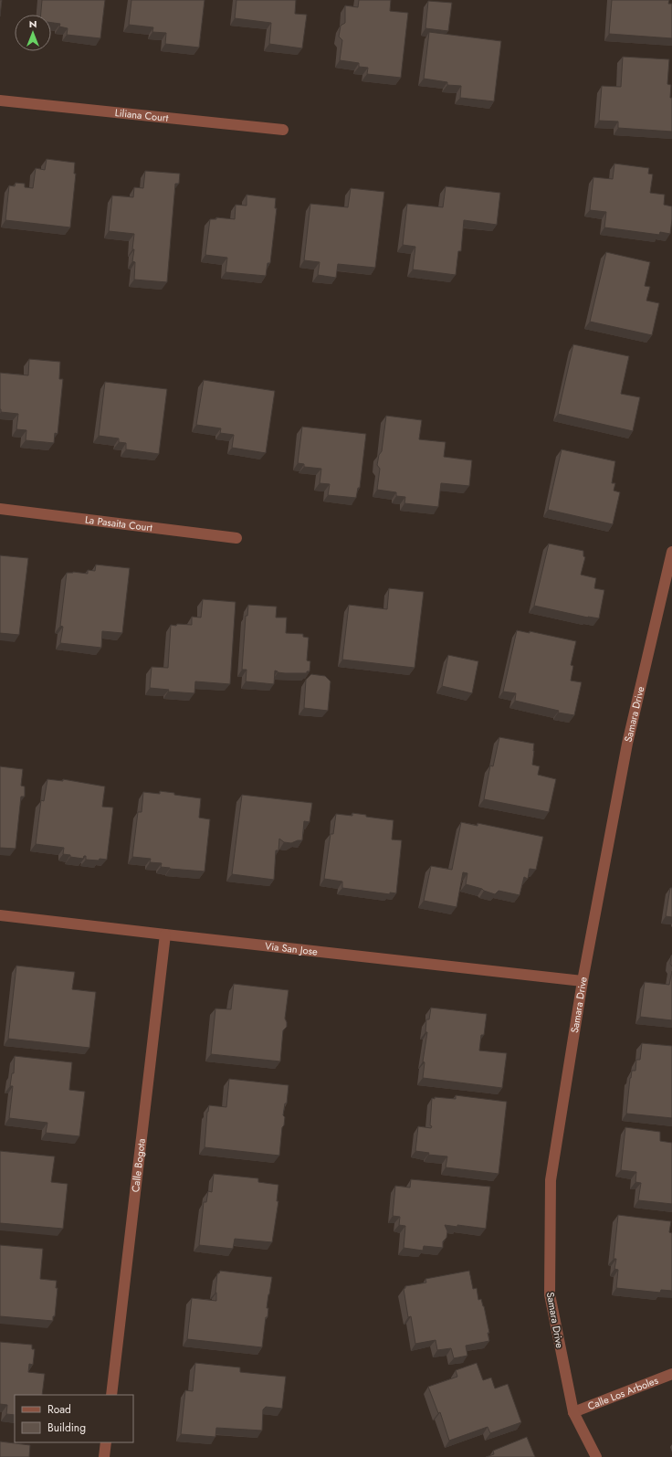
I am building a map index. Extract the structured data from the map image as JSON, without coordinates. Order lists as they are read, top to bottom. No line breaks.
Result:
{"streets":{"street":["Liliana Court","La Pasaita Court","Samara Drive","Via San Jose","Calle Bogota","Calle Los Arboles"]},"crossings":[["Samara Drive","Via San Jose"],["Samara Drive","Calle Los Arboles"],["Via San Jose","Calle Bogota"]],"legend":["Road","Building"],"north":"top"}
